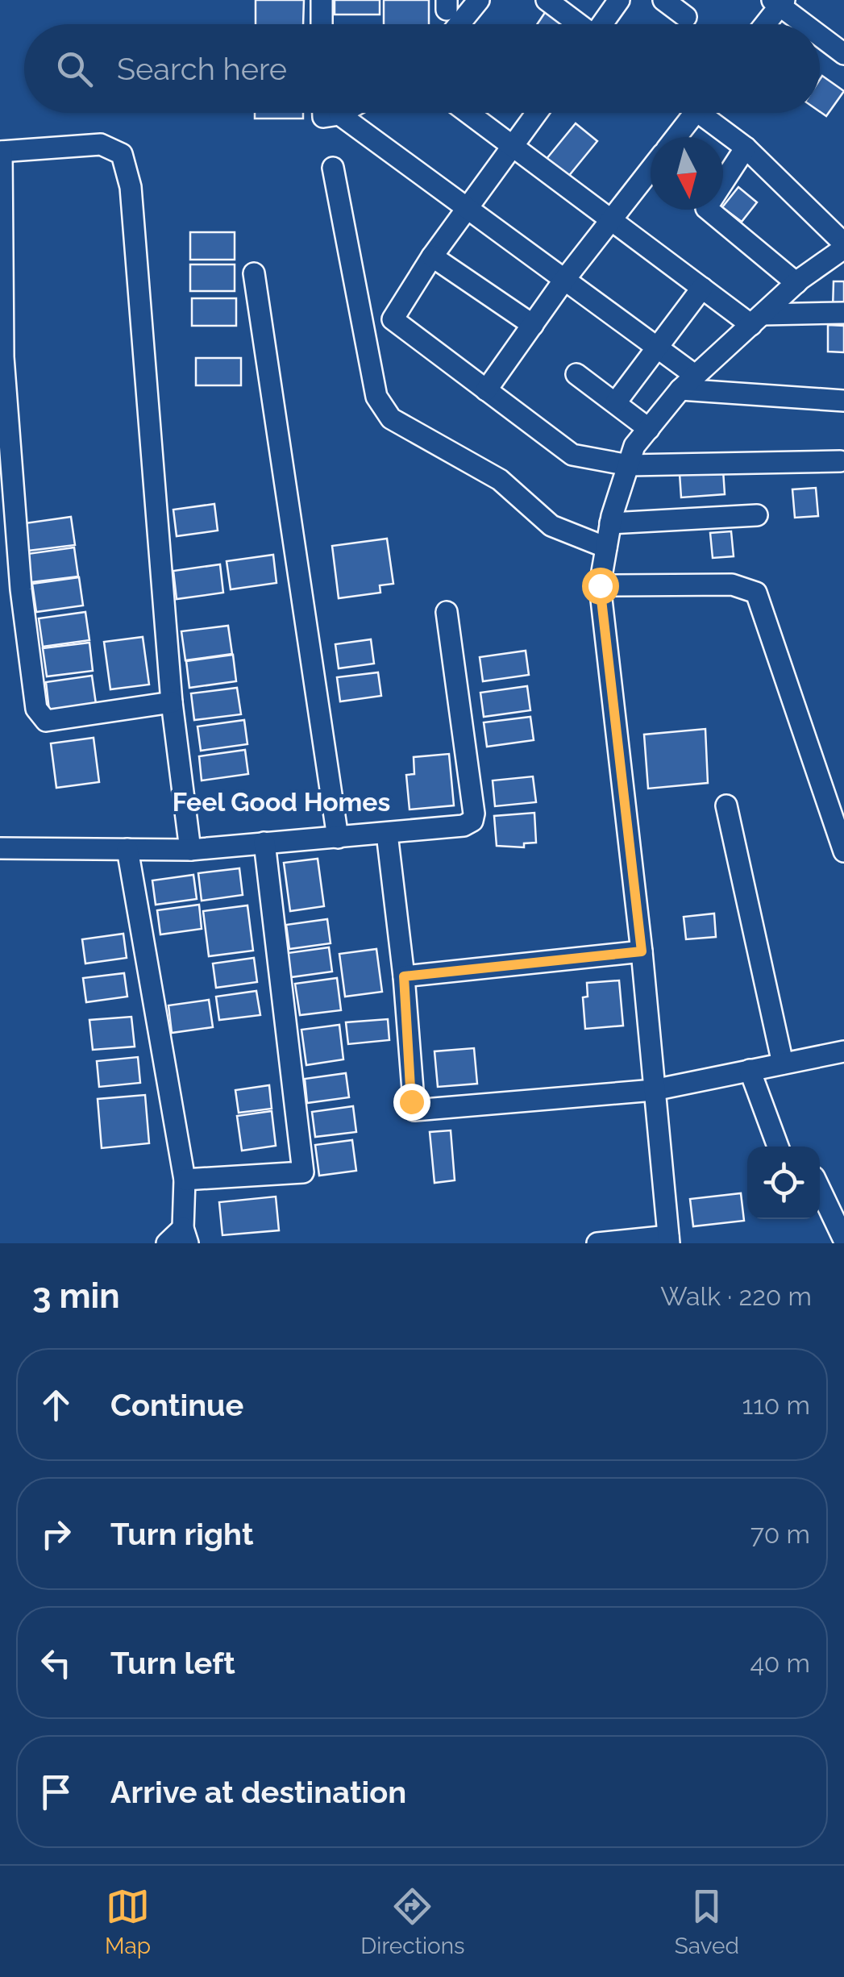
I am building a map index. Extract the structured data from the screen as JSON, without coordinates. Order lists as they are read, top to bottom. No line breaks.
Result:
{"districts":["Feel Good Homes"],"north":"bottom","page":{"search":"Search here","heading":["3 min","Walk · 220 m"],"list":[["Continue","110 m"],["Turn right","70 m"],["Turn left","40 m"],"Arrive at destination"],"nav":["Map","Directions","Saved"]}}
